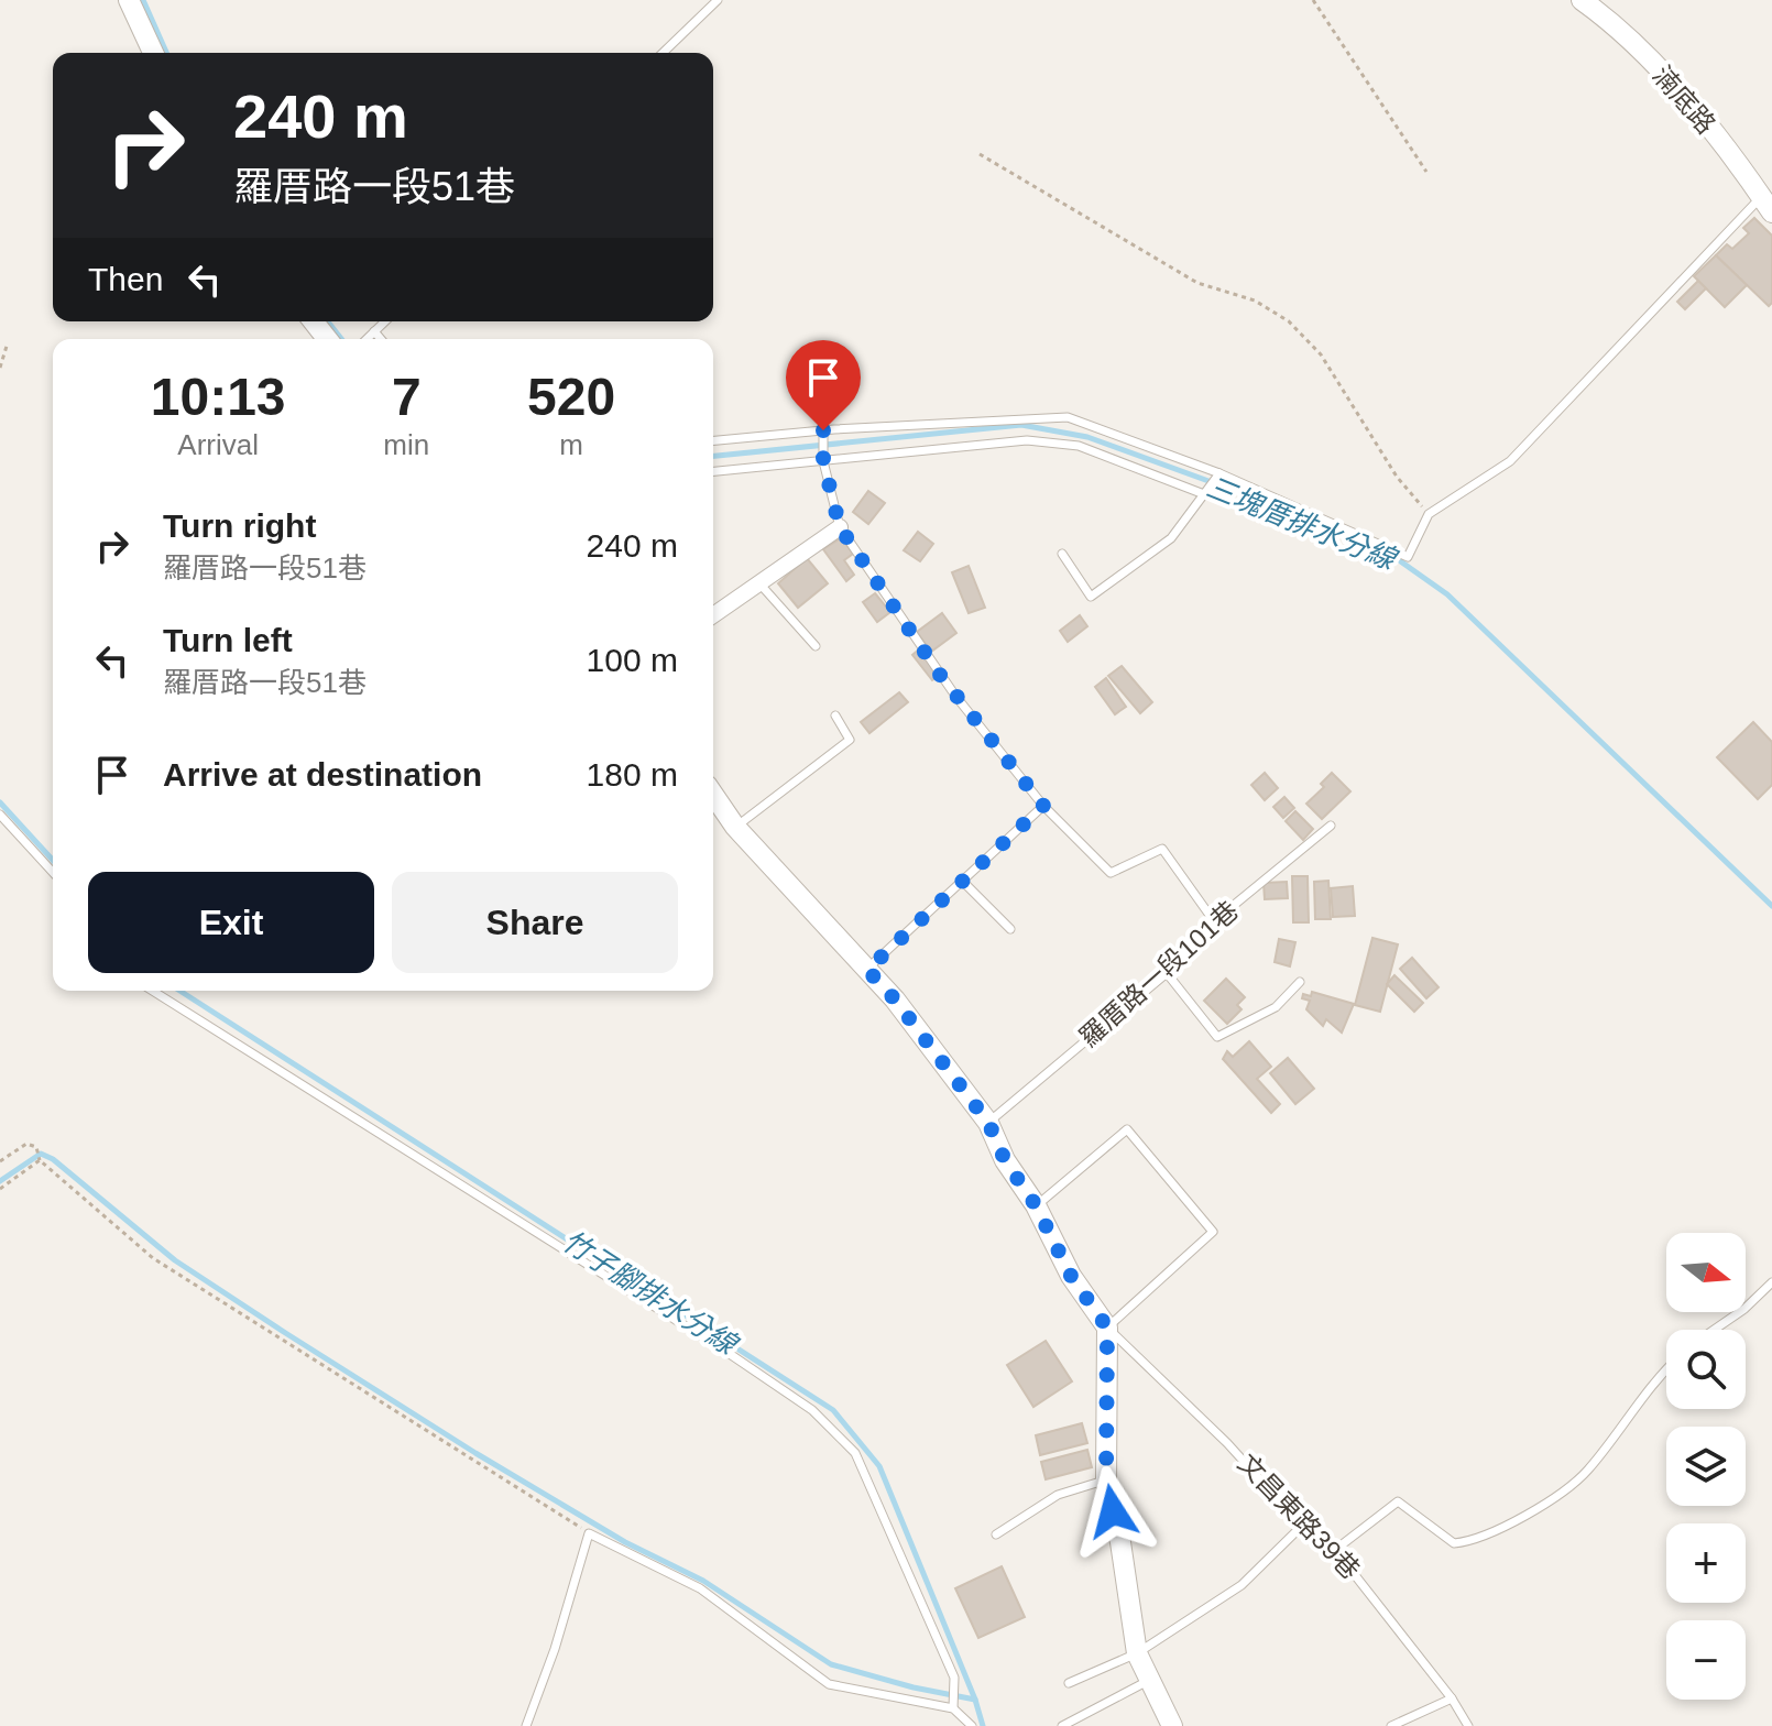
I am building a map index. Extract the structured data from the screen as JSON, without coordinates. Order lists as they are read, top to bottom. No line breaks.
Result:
{"streets":{"street":["湳底路"],"lane":["羅厝路一段101巷","文昌東路39巷"]},"water":["三塊厝排水分線","竹子腳排水分線"],"north":"right","page":{"turn":["240 m","羅厝路一段51巷"],"then":"Then","eta":["10:13","Arrival","7","min","520","m"],"list":[{"name":"Turn right","note":"羅厝路一段51巷","value":"240 m"},{"name":"Turn left","note":"羅厝路一段51巷","value":"100 m"},{"name":"Arrive at destination","value":"180 m"}],"buttons":["Exit","Share"],"map_buttons":["+","−"]}}
